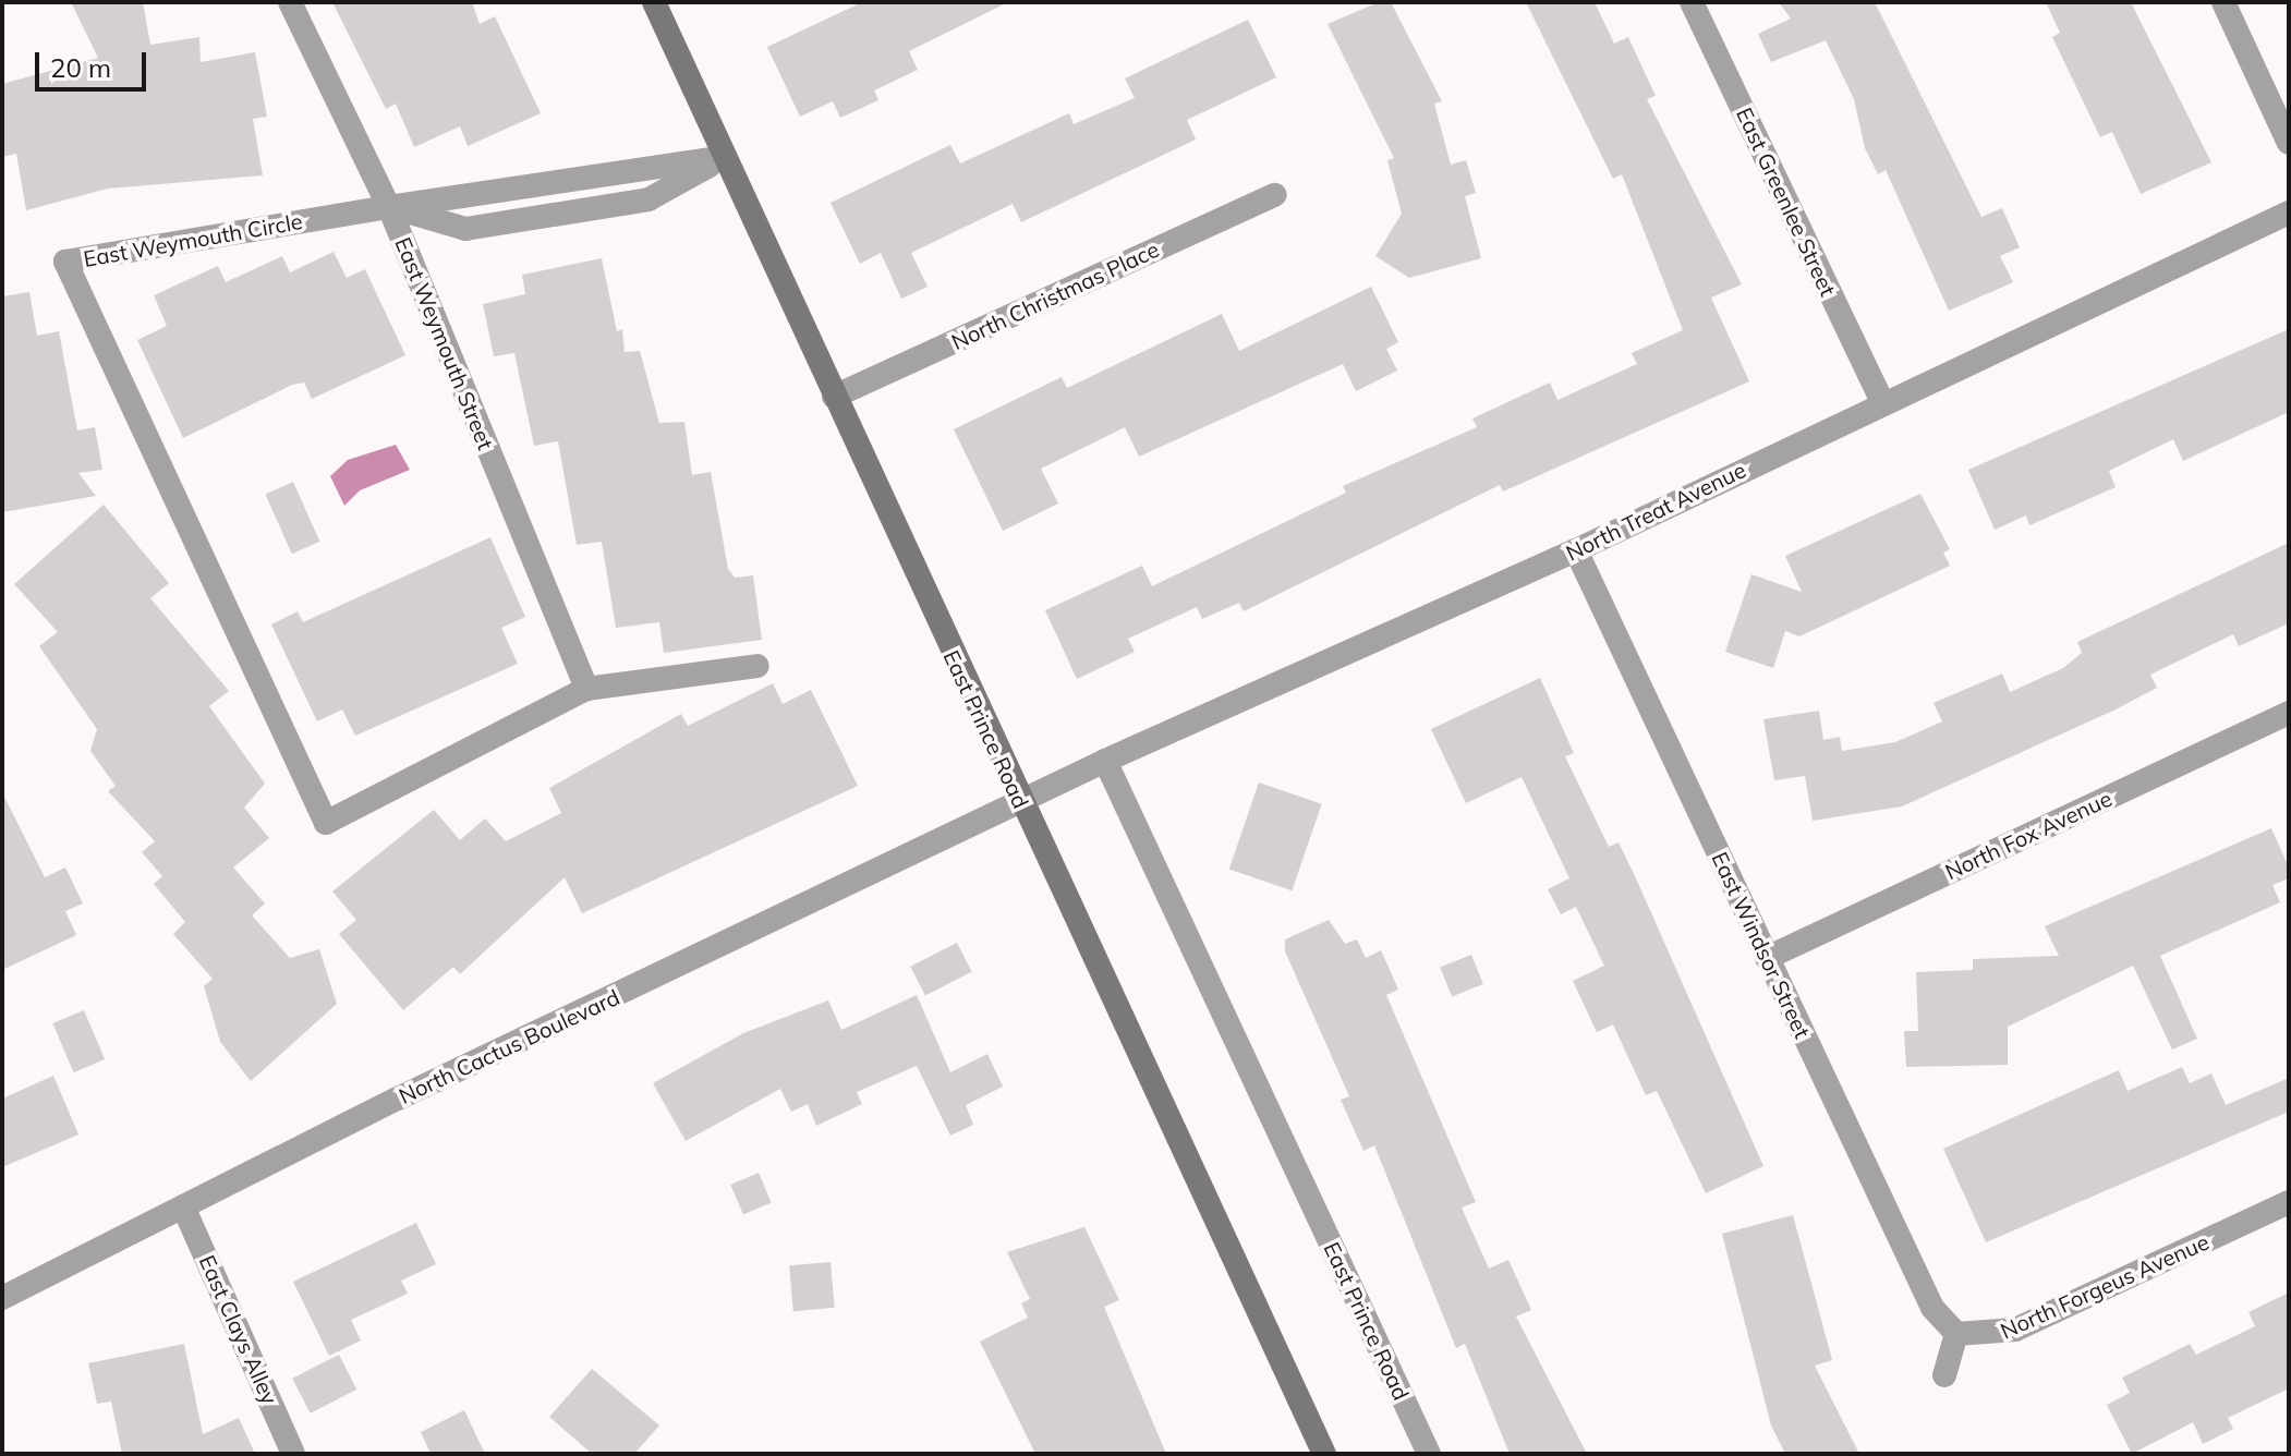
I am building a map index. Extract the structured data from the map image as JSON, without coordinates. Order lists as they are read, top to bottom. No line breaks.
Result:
{"streets":{"main road":["East Prince Road"],"street":["East Greenlee Street","East Weymouth Circle","North Christmas Place","East Weymouth Street","North Treat Avenue","North Fox Avenue","East Windsor Street","North Cactus Boulevard","North Forgeus Avenue","East Clays Alley"]},"crossings":[["East Greenlee Street","North Treat Avenue"],["East Weymouth Circle","East Weymouth Street"],["North Christmas Place","East Prince Road"],["North Treat Avenue","East Prince Road"],["North Treat Avenue","East Windsor Street"],["North Treat Avenue","North Cactus Boulevard"],["East Prince Road","North Cactus Boulevard"],["North Fox Avenue","East Windsor Street"],["East Windsor Street","North Forgeus Avenue"],["North Cactus Boulevard","East Clays Alley"]],"scale_bar":"20 m"}
